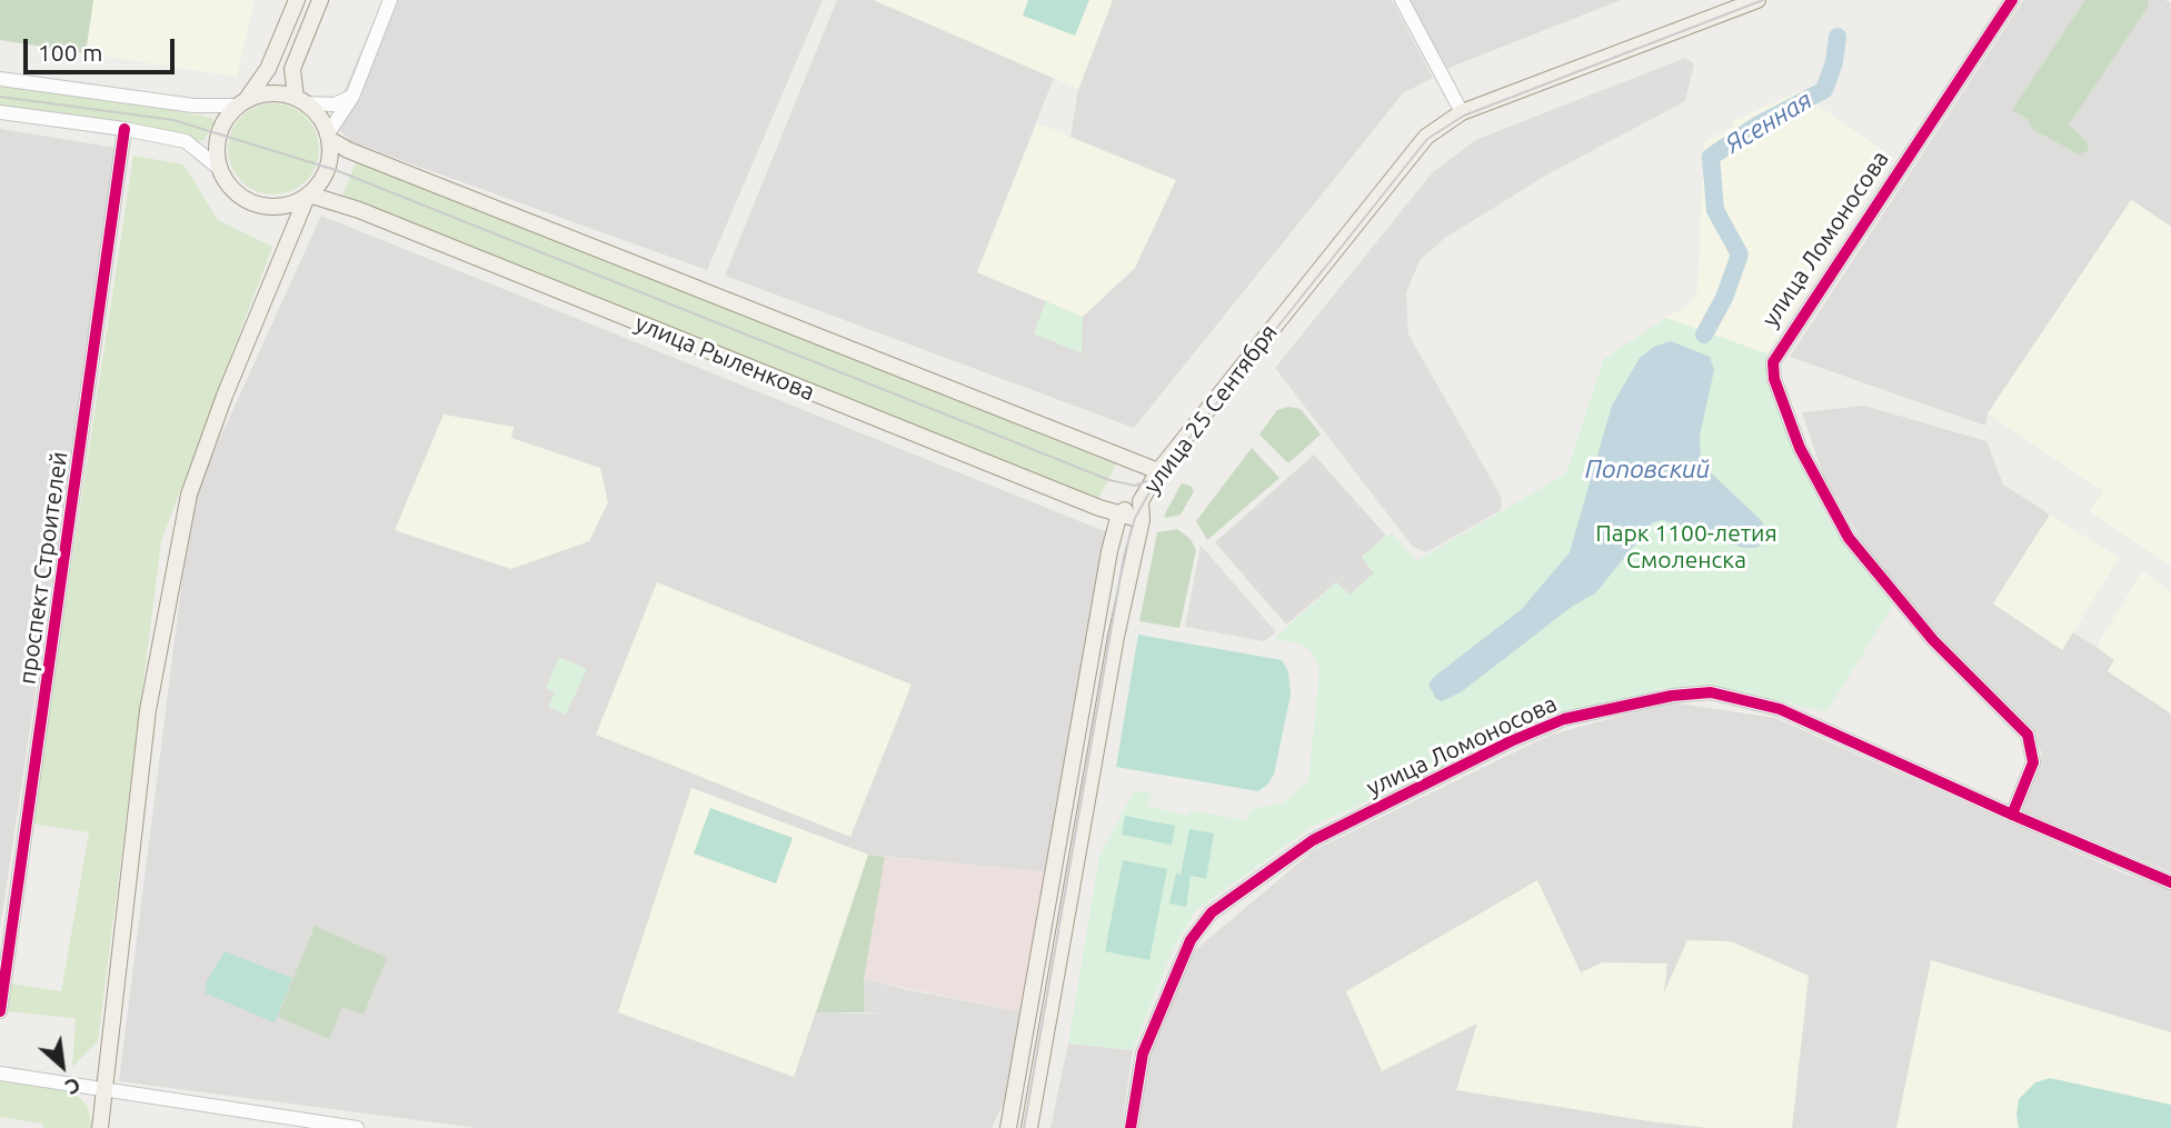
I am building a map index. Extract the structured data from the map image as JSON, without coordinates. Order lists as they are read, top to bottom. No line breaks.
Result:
{"streets":{"main road":["улица Рыленкова","улица 25 Сентября"],"street":["улица Ломоносова","проспект Строителей"]},"crossings":[["улица Рыленкова","улица 25 Сентября"]],"water":["Ясенная","Поповский"],"parks":["Парк 1100-летия Смоленска"],"scale_bar":"100 m","north":"bottom right"}
